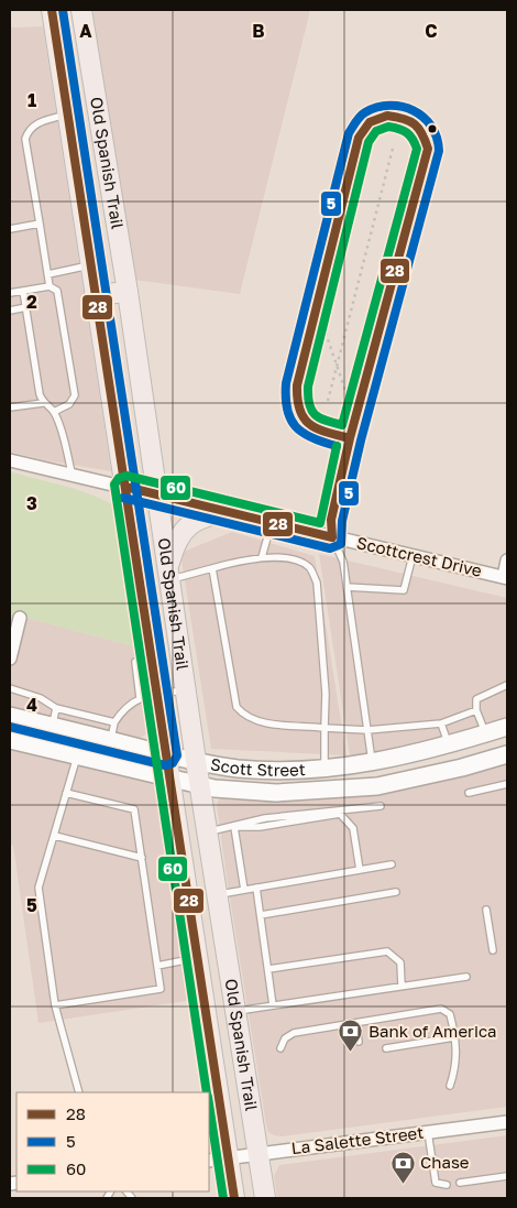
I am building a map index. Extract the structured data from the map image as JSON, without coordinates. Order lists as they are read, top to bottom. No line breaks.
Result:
{"streets":{"main road":["Old Spanish Trail","Scott Street"],"street":["Scottcrest Drive","La Salette Street"]},"crossings":[["Old Spanish Trail","Scottcrest Drive"],["Old Spanish Trail","Scott Street"],["Old Spanish Trail","La Salette Street"]],"places":{"bank":["Bank of America","Chase"]},"lines":["transit line 28","transit line 5","transit line 60"],"legend":["28","5","60"],"grid":{"columns":["A","B","C"],"rows":["1","2","3","4","5"]}}
